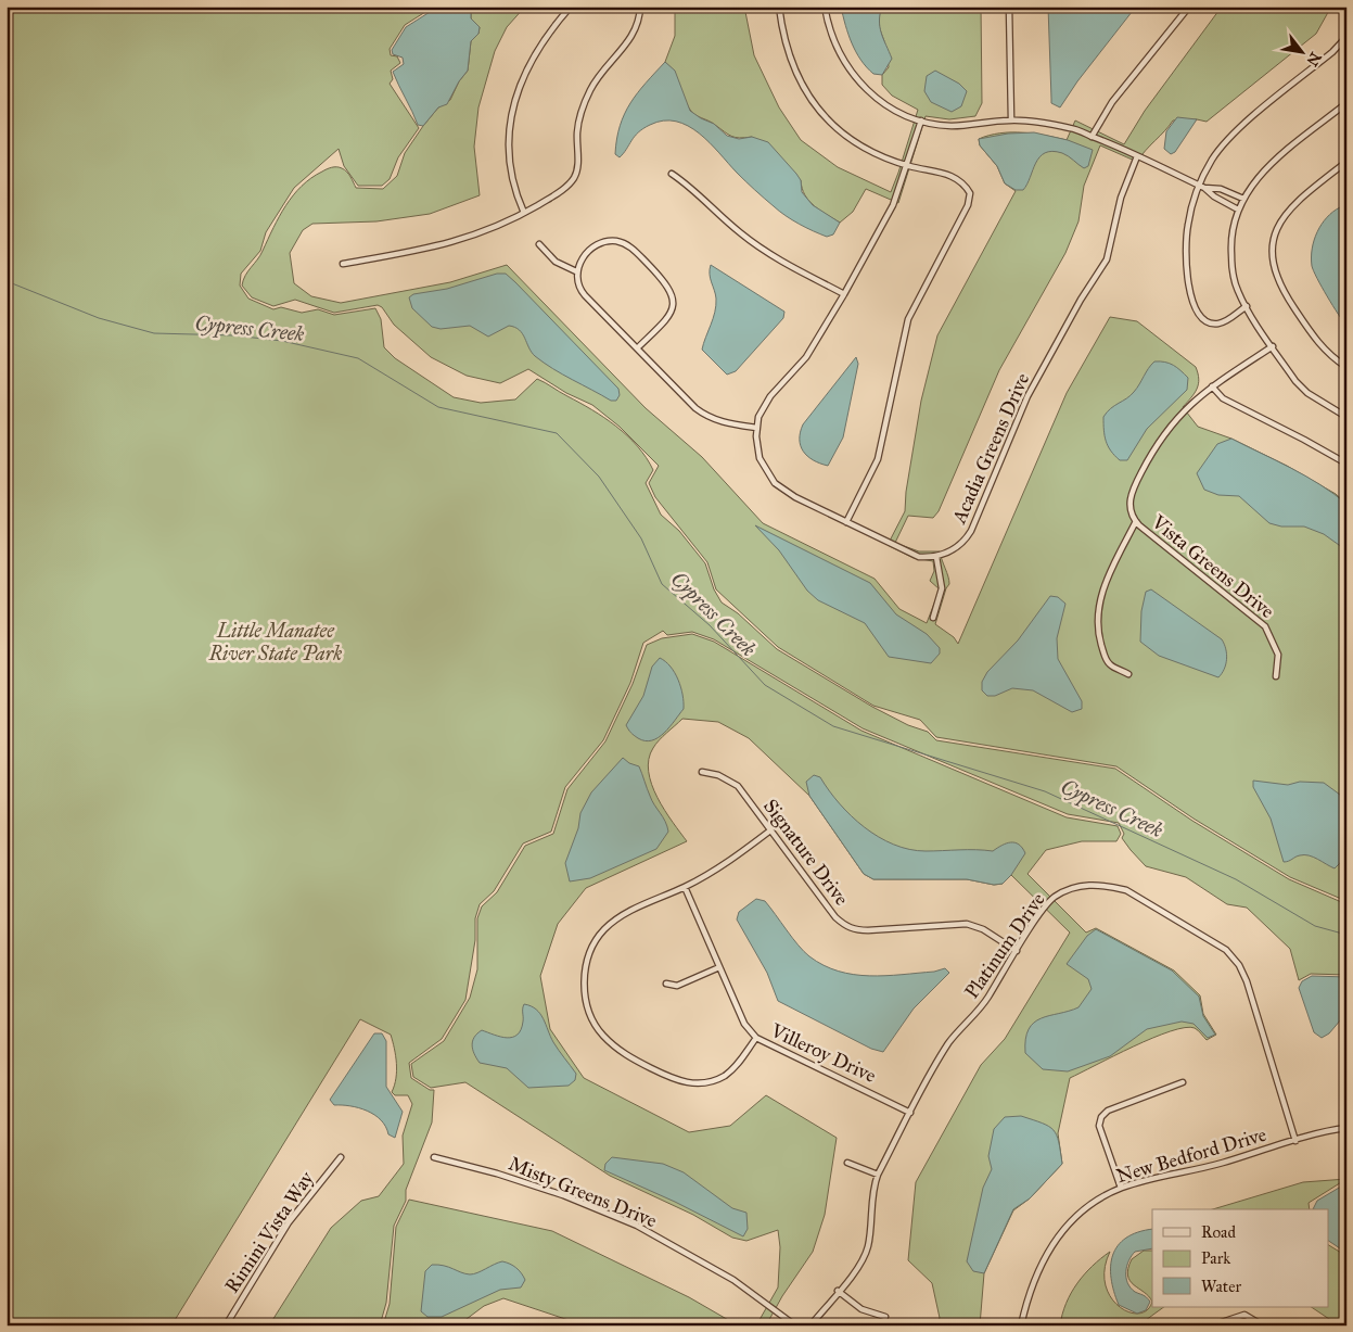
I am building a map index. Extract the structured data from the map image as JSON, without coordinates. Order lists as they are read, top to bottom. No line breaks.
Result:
{"streets":{"street":["Acadia Greens Drive","Vista Greens Drive","Signature Drive","Platinum Drive","Villeroy Drive","New Bedford Drive","Misty Greens Drive","Rimini Vista Way"]},"crossings":[["Signature Drive","Platinum Drive"],["Platinum Drive","Villeroy Drive"],["Platinum Drive","New Bedford Drive"]],"water":["Cypress Creek"],"parks":["Little Manatee River State Park"],"legend":["Road","Park","Water"],"north":"bottom right"}
